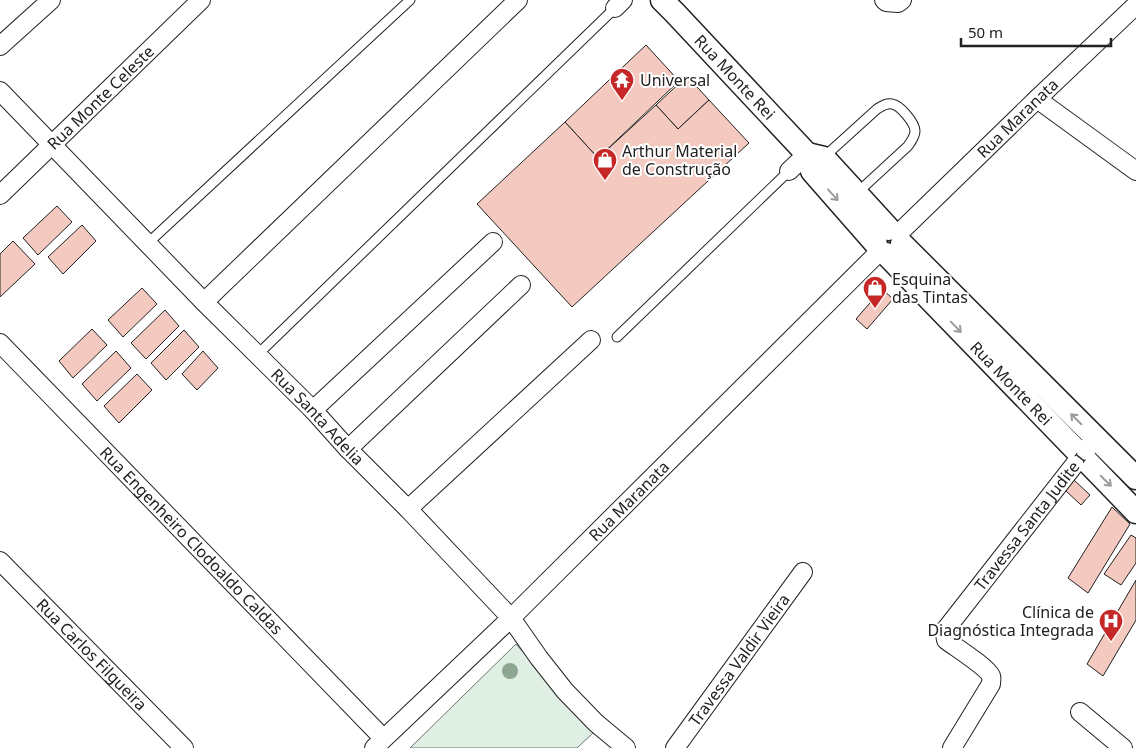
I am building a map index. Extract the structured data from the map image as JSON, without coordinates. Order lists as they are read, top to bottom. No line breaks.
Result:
{"streets":{"street":["Rua Monte Rei","Rua Monte Celeste","Rua Maranata","Rua Santa Adelia","Travessa Santa Judite I","Rua Engenheiro Clodoaldo Caldas","Rua Carlos Filgueira","Travessa Valdir Vieira"]},"crossings":[["Rua Monte Rei","Rua Maranata"],["Rua Monte Rei","Travessa Santa Judite I"],["Rua Monte Celeste","Rua Santa Adelia"],["Rua Maranata","Rua Santa Adelia"],["Rua Maranata","Rua Engenheiro Clodoaldo Caldas"]],"places":{"temple":["Universal"],"shop":["Arthur Material de Construção","Esquina das Tintas"],"hospital":["Clínica de Diagnóstica Integrada"]},"scale_bar":"50 m"}
